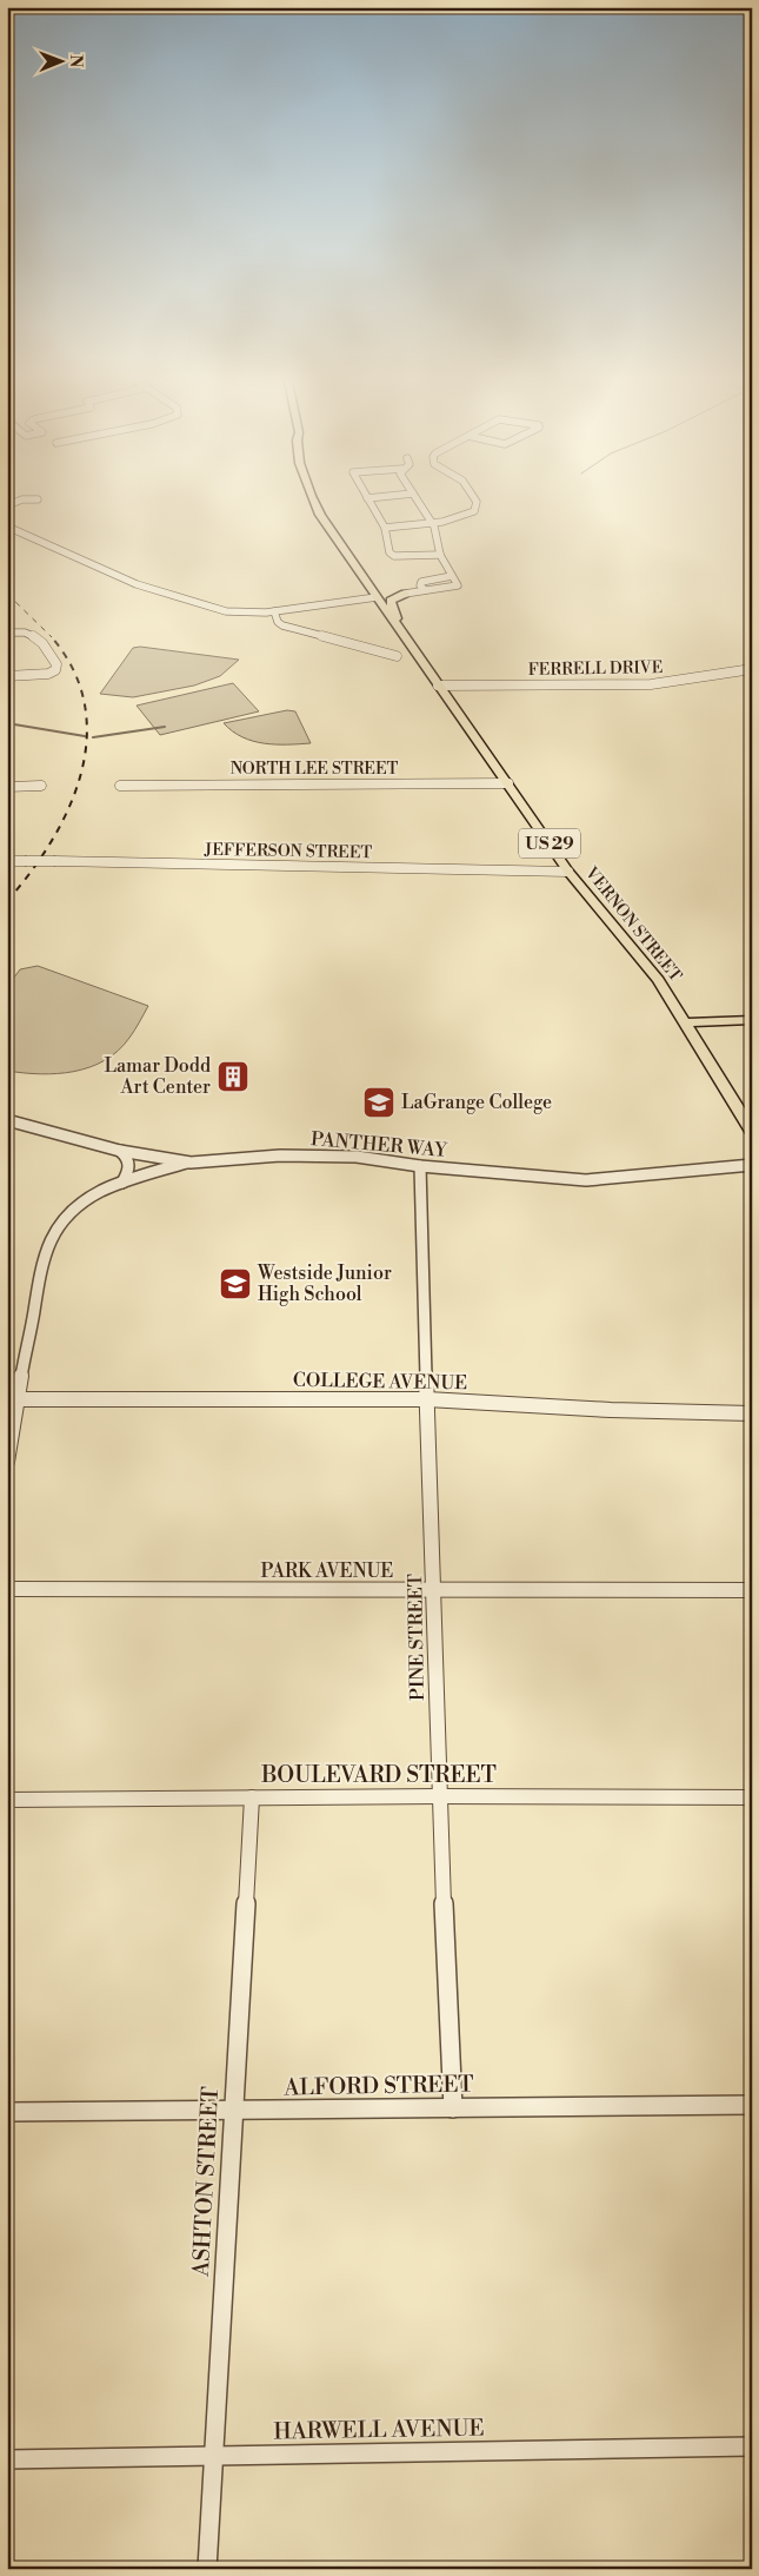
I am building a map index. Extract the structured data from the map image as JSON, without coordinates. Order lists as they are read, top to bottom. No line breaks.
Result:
{"streets":{"main road":["US 29","VERNON STREET"],"street":["FERRELL DRIVE","NORTH LEE STREET","JEFFERSON STREET","PANTHER WAY","COLLEGE AVENUE","PARK AVENUE","PINE STREET","BOULEVARD STREET","ALFORD STREET","ASHTON STREET","HARWELL AVENUE"]},"crossings":[["FERRELL DRIVE","VERNON STREET"],["NORTH LEE STREET","VERNON STREET"],["US 29","VERNON STREET"],["JEFFERSON STREET","VERNON STREET"],["PANTHER WAY","PINE STREET"],["COLLEGE AVENUE","PINE STREET"],["PARK AVENUE","PINE STREET"],["PINE STREET","BOULEVARD STREET"],["PINE STREET","ALFORD STREET"],["BOULEVARD STREET","ASHTON STREET"],["ALFORD STREET","ASHTON STREET"],["ASHTON STREET","HARWELL AVENUE"]],"places":{"building":["Lamar Dodd Art Center"],"school or university":["LaGrange College","Westside Junior High School"]},"north":"right"}
